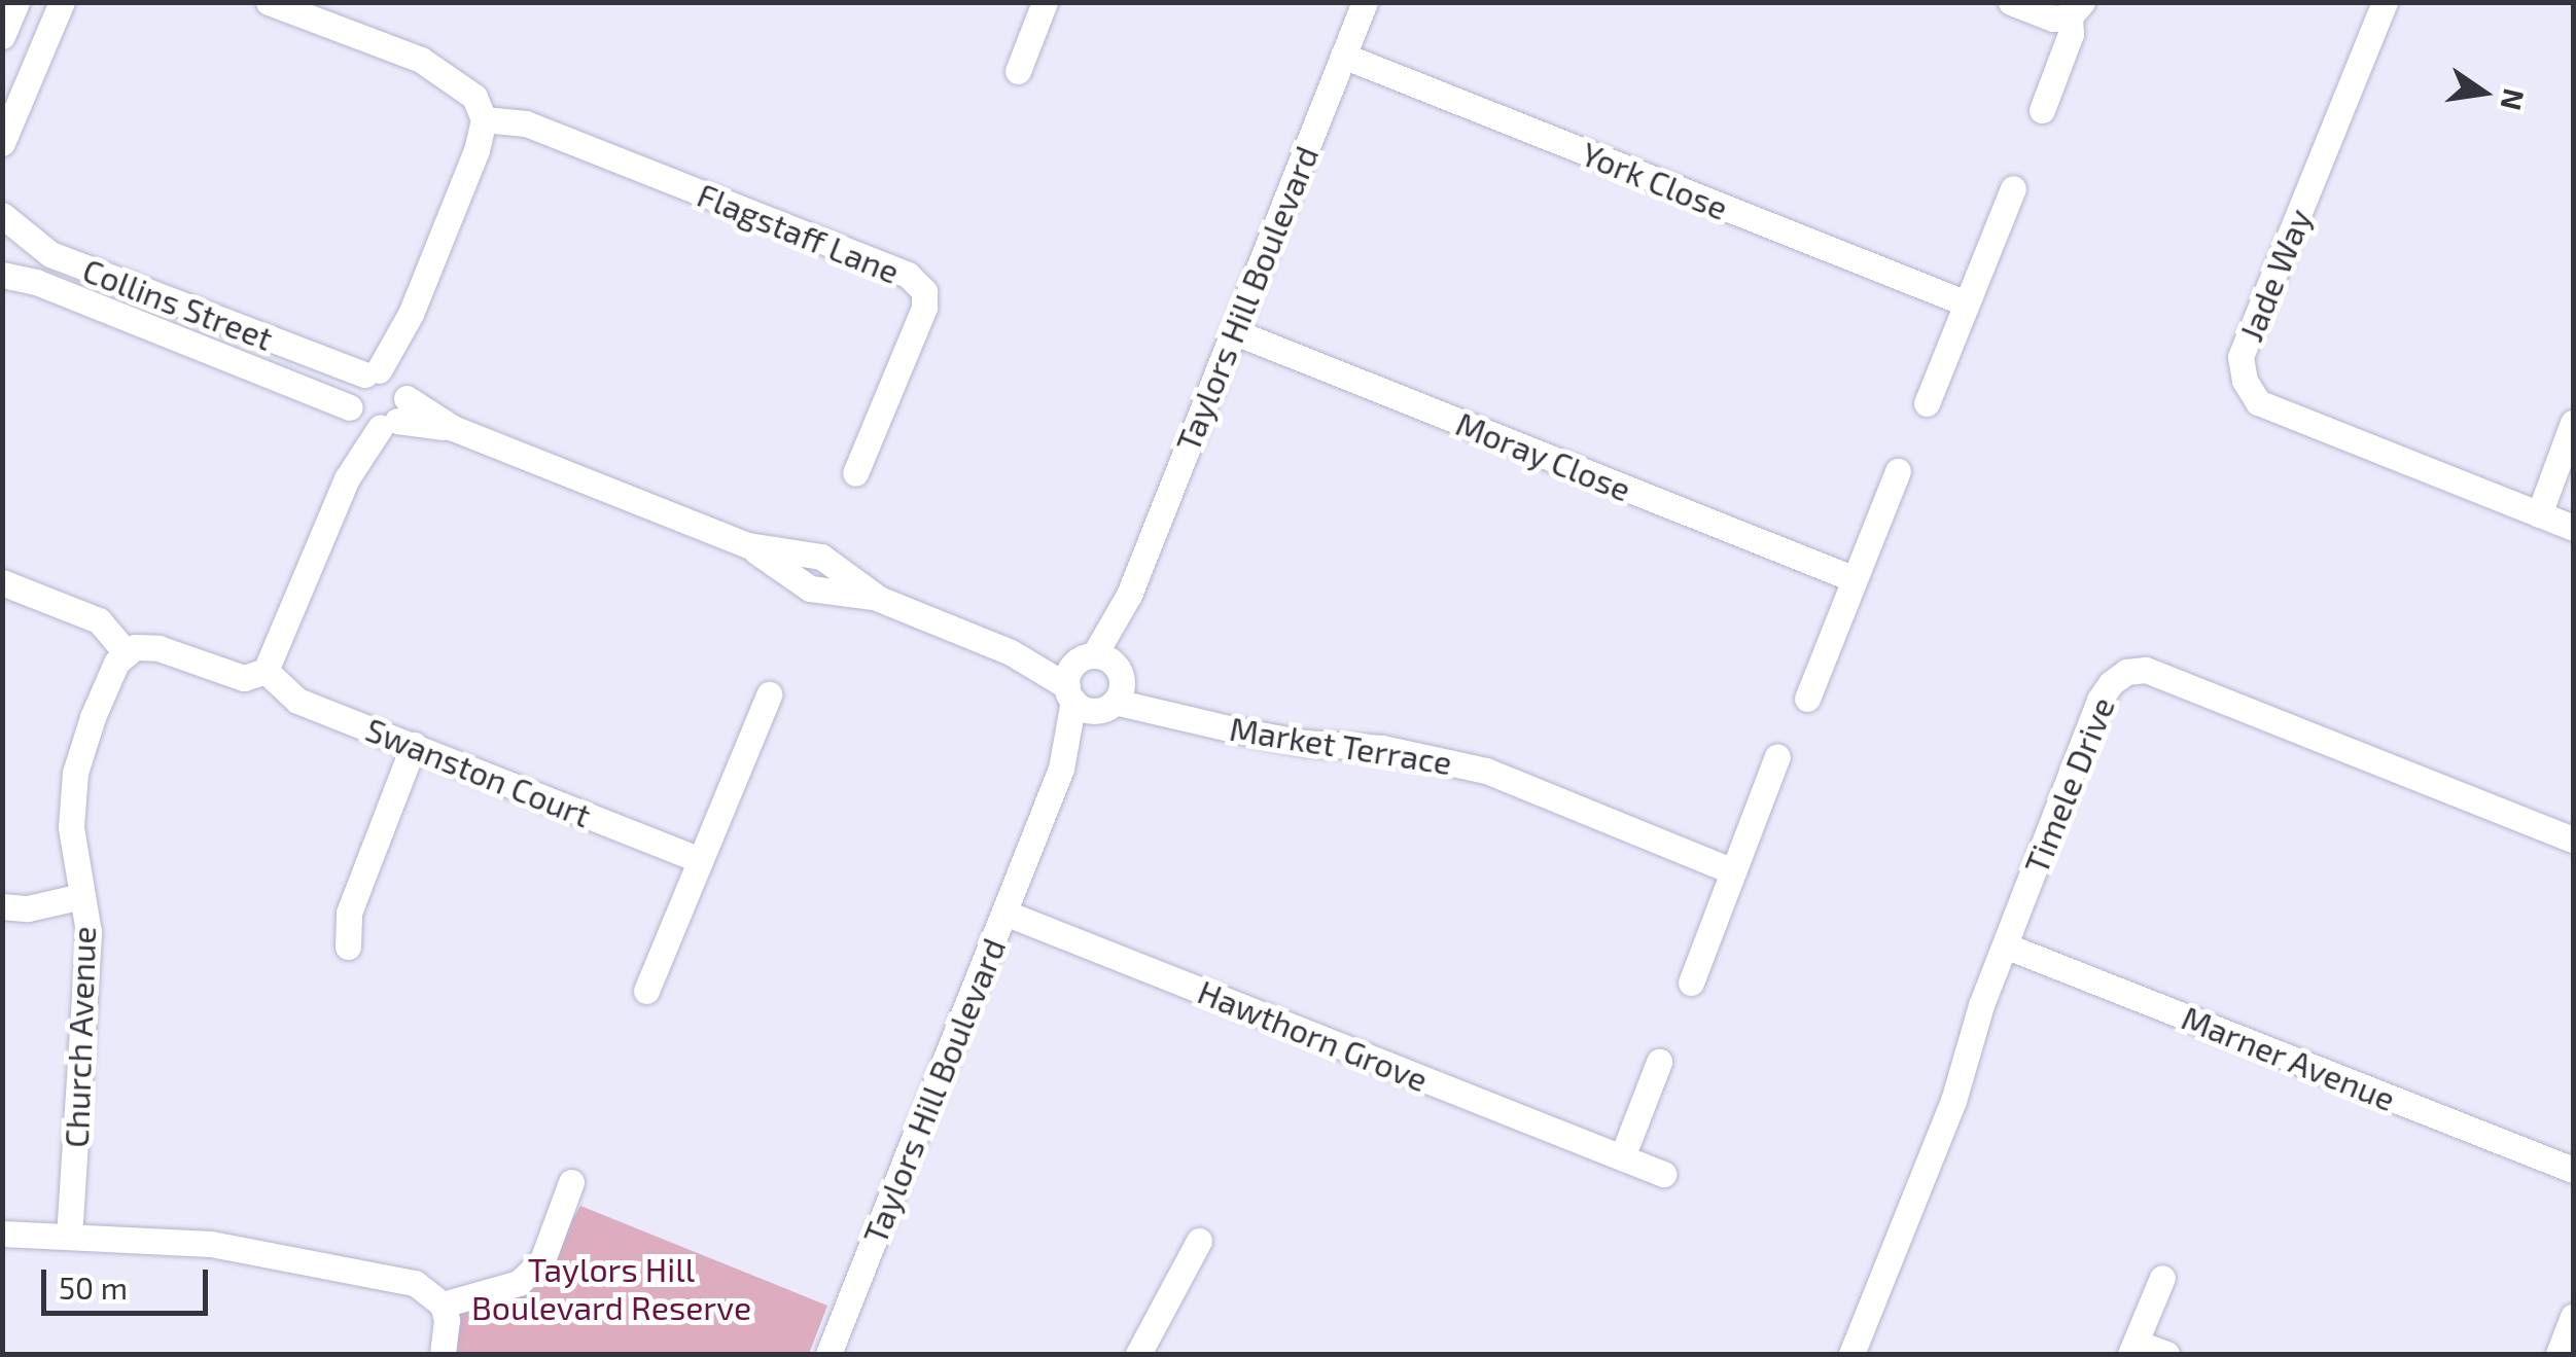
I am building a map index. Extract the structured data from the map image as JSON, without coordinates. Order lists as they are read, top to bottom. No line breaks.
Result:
{"streets":{"street":["York Close","Flagstaff Lane","Jade Way","Taylors Hill Boulevard","Collins Street","Moray Close","Market Terrace","Swanston Court","Timele Drive","Hawthorn Grove","Church Avenue","Marner Avenue"]},"crossings":[["York Close","Taylors Hill Boulevard"],["Taylors Hill Boulevard","Collins Street"],["Taylors Hill Boulevard","Moray Close"],["Taylors Hill Boulevard","Market Terrace"],["Taylors Hill Boulevard","Hawthorn Grove"],["Collins Street","Market Terrace"],["Timele Drive","Marner Avenue"]],"parks":["Taylors Hill Boulevard Reserve"],"scale_bar":"50 m","north":"right"}
